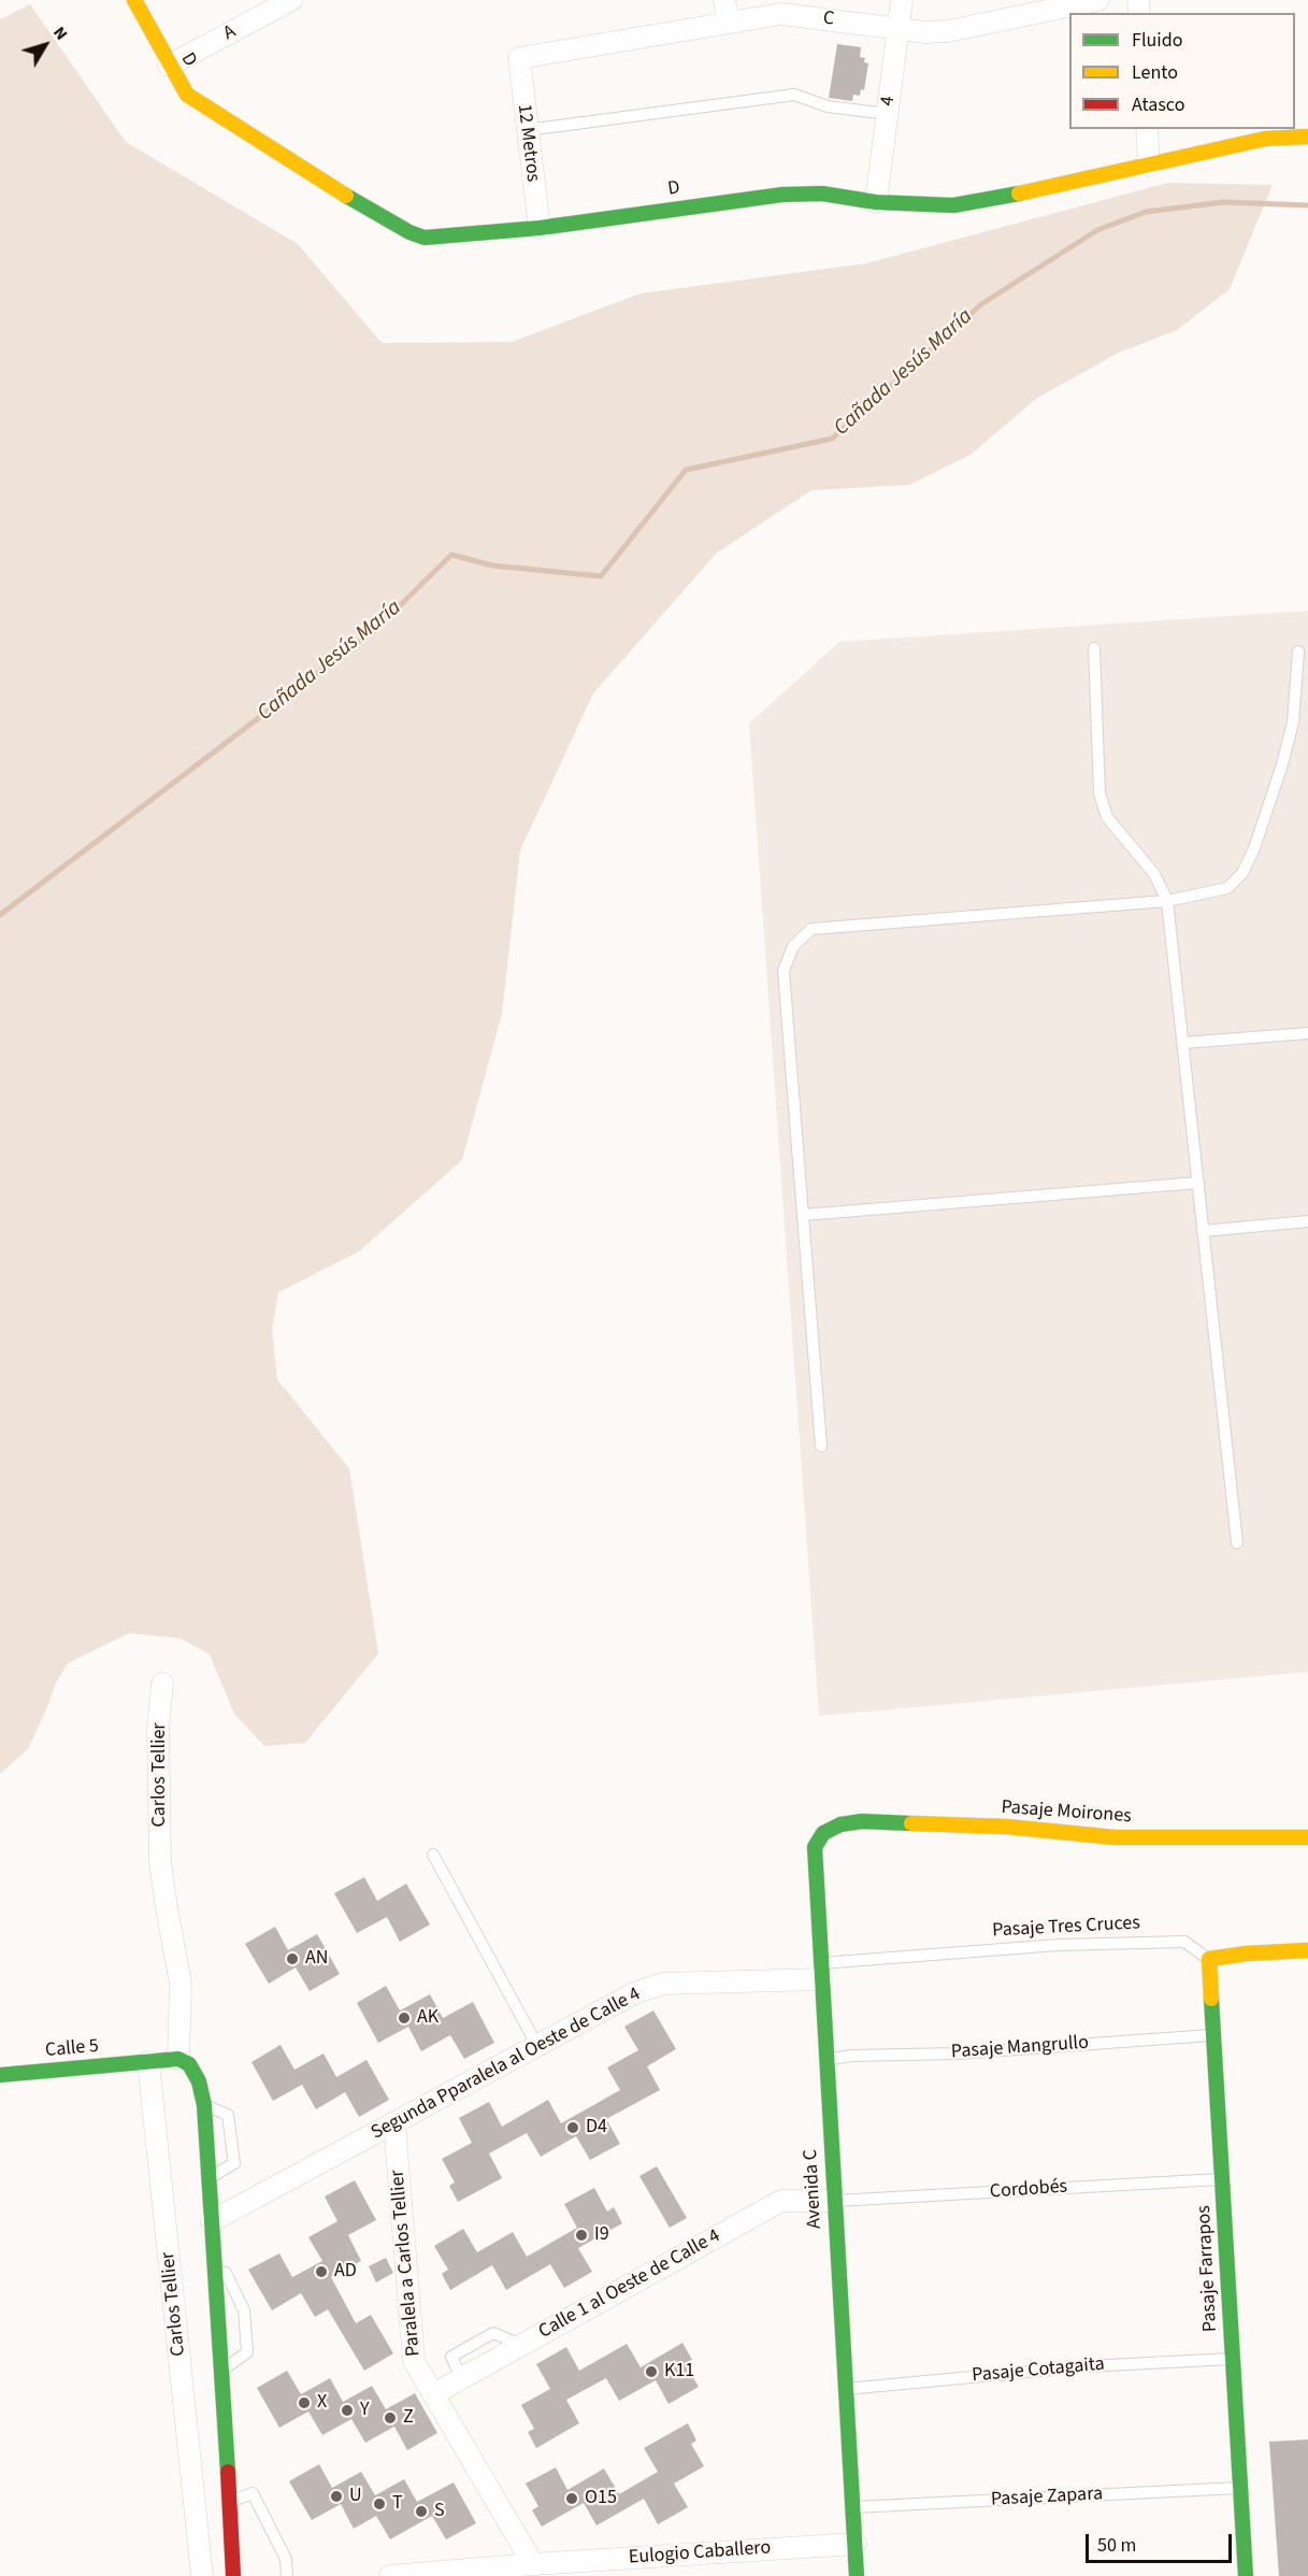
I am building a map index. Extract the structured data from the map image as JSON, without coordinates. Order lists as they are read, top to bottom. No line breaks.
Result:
{"streets":{"street":["C","A","D","4","12 Metros","Carlos Tellier","Pasaje Moirones","Calle 5","Segunda Pparalela al Oeste de Calle 4","Avenida C","Paralela a Carlos Tellier","Pasaje Farrapos","Calle 1 al Oeste de Calle 4","Eulogio Caballero"],"lane":["Pasaje Tres Cruces","Pasaje Mangrullo","Cordobés","Pasaje Cotagaita","Pasaje Zapara"]},"crossings":[["C","4"],["C","12 Metros"],["A","D"],["D","4"],["D","12 Metros"],["Carlos Tellier","Calle 5"],["Pasaje Moirones","Avenida C"],["Pasaje Tres Cruces","Segunda Pparalela al Oeste de Calle 4"],["Pasaje Tres Cruces","Avenida C"],["Pasaje Tres Cruces","Pasaje Farrapos"],["Pasaje Mangrullo","Avenida C"],["Pasaje Mangrullo","Pasaje Farrapos"],["Segunda Pparalela al Oeste de Calle 4","Avenida C"],["Segunda Pparalela al Oeste de Calle 4","Paralela a Carlos Tellier"],["Avenida C","Cordobés"],["Avenida C","Calle 1 al Oeste de Calle 4"],["Avenida C","Pasaje Cotagaita"],["Avenida C","Pasaje Zapara"],["Avenida C","Eulogio Caballero"],["Cordobés","Pasaje Farrapos"],["Cordobés","Calle 1 al Oeste de Calle 4"],["Paralela a Carlos Tellier","Calle 1 al Oeste de Calle 4"],["Paralela a Carlos Tellier","Eulogio Caballero"],["Pasaje Farrapos","Pasaje Cotagaita"],["Pasaje Farrapos","Pasaje Zapara"]],"water":["Cañada Jesús María"],"places":["AN","AK","D4","I9","AD","K11","X","Y","Z","U","O15","T","S"],"legend":["Fluido","Lento","Atasco"],"scale_bar":"50 m","north":"top right"}
